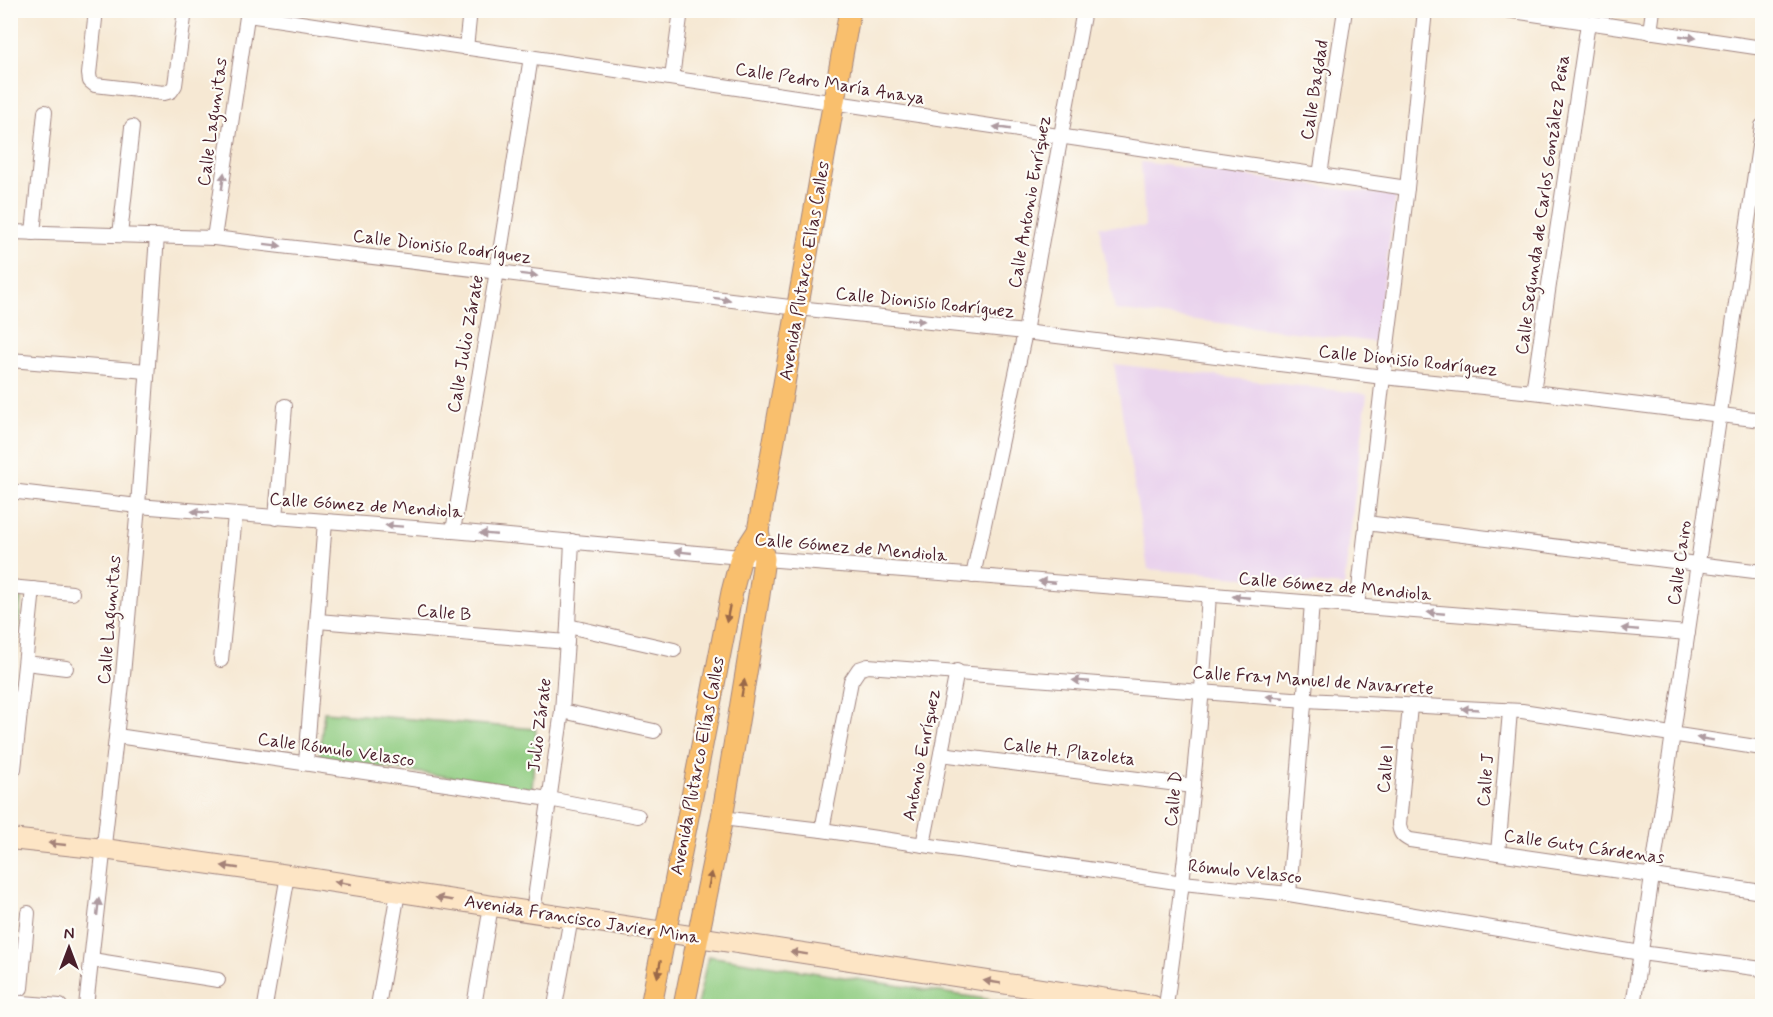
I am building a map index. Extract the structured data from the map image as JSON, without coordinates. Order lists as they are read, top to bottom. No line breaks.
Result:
{"streets":{"main road":["Avenida Plutarco Elías Calles","Avenida Francisco Javier Mina"],"street":["Calle Pedro María Anaya","Calle Bagdad","Calle Lagunitas","Calle Antonio Enríquez","Calle Segunda de Carlos González Peña","Calle Dionisio Rodríguez","Calle Julio Zárate","Calle Gómez de Mendiola","Calle Cairo","Calle B","Calle Fray Manuel de Navarrete","Julio Zárate","Calle Rómulo Velasco","Calle H. Plazoleta","Antonio Enríquez","Calle I","Calle J","Calle D","Calle Guty Cárdenas","Rómulo Velasco"]},"crossings":[["Calle Pedro María Anaya","Calle Bagdad"],["Calle Pedro María Anaya","Calle Lagunitas"],["Calle Pedro María Anaya","Calle Antonio Enríquez"],["Calle Pedro María Anaya","Avenida Plutarco Elías Calles"],["Calle Pedro María Anaya","Calle Julio Zárate"],["Calle Lagunitas","Calle Dionisio Rodríguez"],["Calle Lagunitas","Calle Gómez de Mendiola"],["Calle Lagunitas","Calle Rómulo Velasco"],["Calle Lagunitas","Avenida Francisco Javier Mina"],["Calle Antonio Enríquez","Calle Dionisio Rodríguez"],["Calle Antonio Enríquez","Calle Gómez de Mendiola"],["Calle Segunda de Carlos González Peña","Calle Dionisio Rodríguez"],["Calle Dionisio Rodríguez","Avenida Plutarco Elías Calles"],["Calle Dionisio Rodríguez","Calle Julio Zárate"],["Calle Dionisio Rodríguez","Calle Cairo"],["Avenida Plutarco Elías Calles","Calle Gómez de Mendiola"],["Avenida Plutarco Elías Calles","Rómulo Velasco"],["Avenida Plutarco Elías Calles","Avenida Francisco Javier Mina"],["Calle Julio Zárate","Calle Gómez de Mendiola"],["Calle Gómez de Mendiola","Calle Cairo"],["Calle Gómez de Mendiola","Julio Zárate"],["Calle Gómez de Mendiola","Calle D"],["Calle Cairo","Calle Fray Manuel de Navarrete"],["Calle Cairo","Calle Guty Cárdenas"],["Calle Cairo","Rómulo Velasco"],["Calle B","Julio Zárate"],["Calle Fray Manuel de Navarrete","Antonio Enríquez"],["Calle Fray Manuel de Navarrete","Calle I"],["Calle Fray Manuel de Navarrete","Calle J"],["Calle Fray Manuel de Navarrete","Calle D"],["Calle Fray Manuel de Navarrete","Rómulo Velasco"],["Julio Zárate","Calle Rómulo Velasco"],["Julio Zárate","Avenida Francisco Javier Mina"],["Calle H. Plazoleta","Antonio Enríquez"],["Calle H. Plazoleta","Calle D"],["Antonio Enríquez","Rómulo Velasco"],["Calle I","Calle Guty Cárdenas"],["Calle J","Calle Guty Cárdenas"],["Calle D","Rómulo Velasco"]],"one_way":["Calle Dionisio Rodríguez","Calle Fray Manuel de Navarrete","Avenida Francisco Javier Mina"],"north":"top"}
